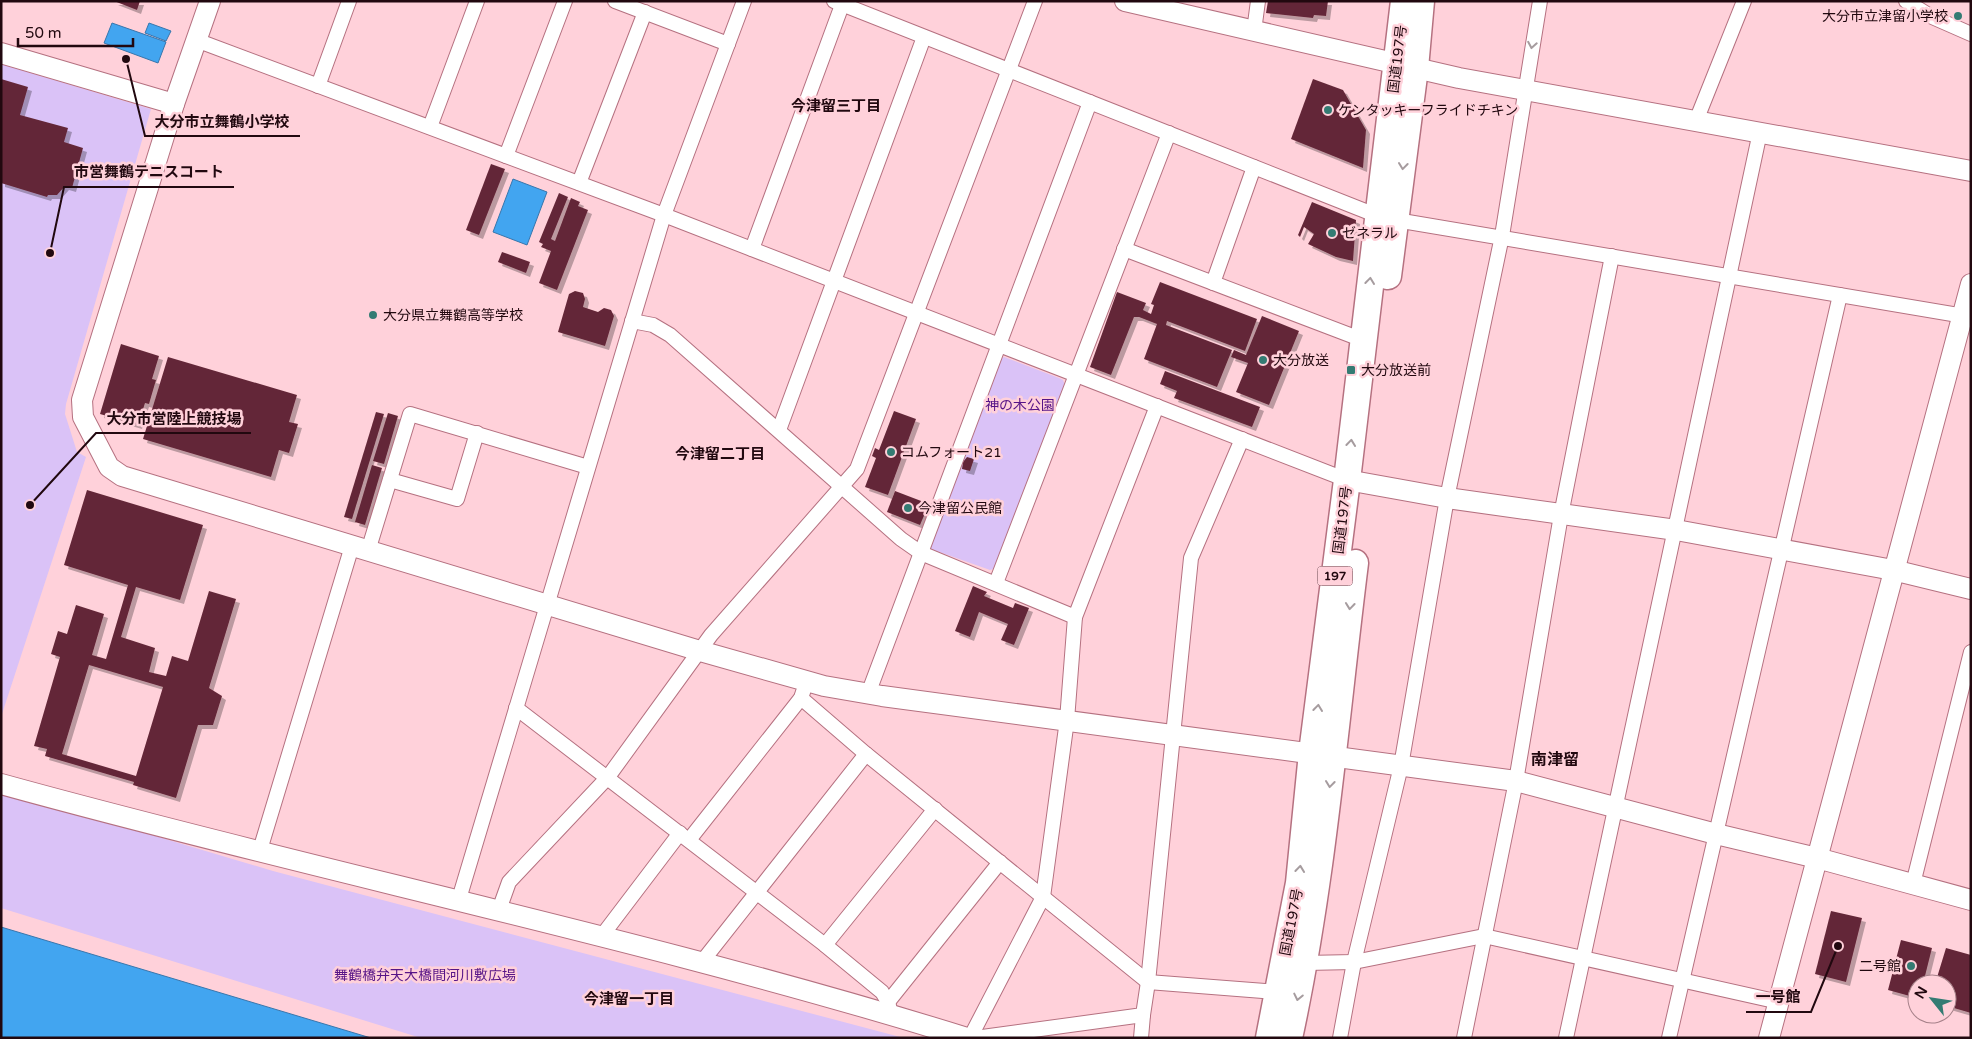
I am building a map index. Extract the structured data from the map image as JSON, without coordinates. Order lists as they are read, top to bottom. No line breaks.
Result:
{"streets":{"highway":["国道197号","197"]},"districts":["今津留三丁目","今津留二丁目","南津留","今津留一丁目"],"parks":["神の木公園","舞鶴橋弁天大橋間河川敷広場"],"places":{"other":["大分市立津留小学校","大分市立舞鶴小学校","ケンタッキーフライドチキン","ゼネラル","市営舞鶴テニスコート","大分県立舞鶴高等学校","大分放送","コムフォート21","大分市営陸上競技場","今津留公民館","一号館","二号館"],"transit":["大分放送前"]},"scale_bar":"50 m","north":"top left"}
